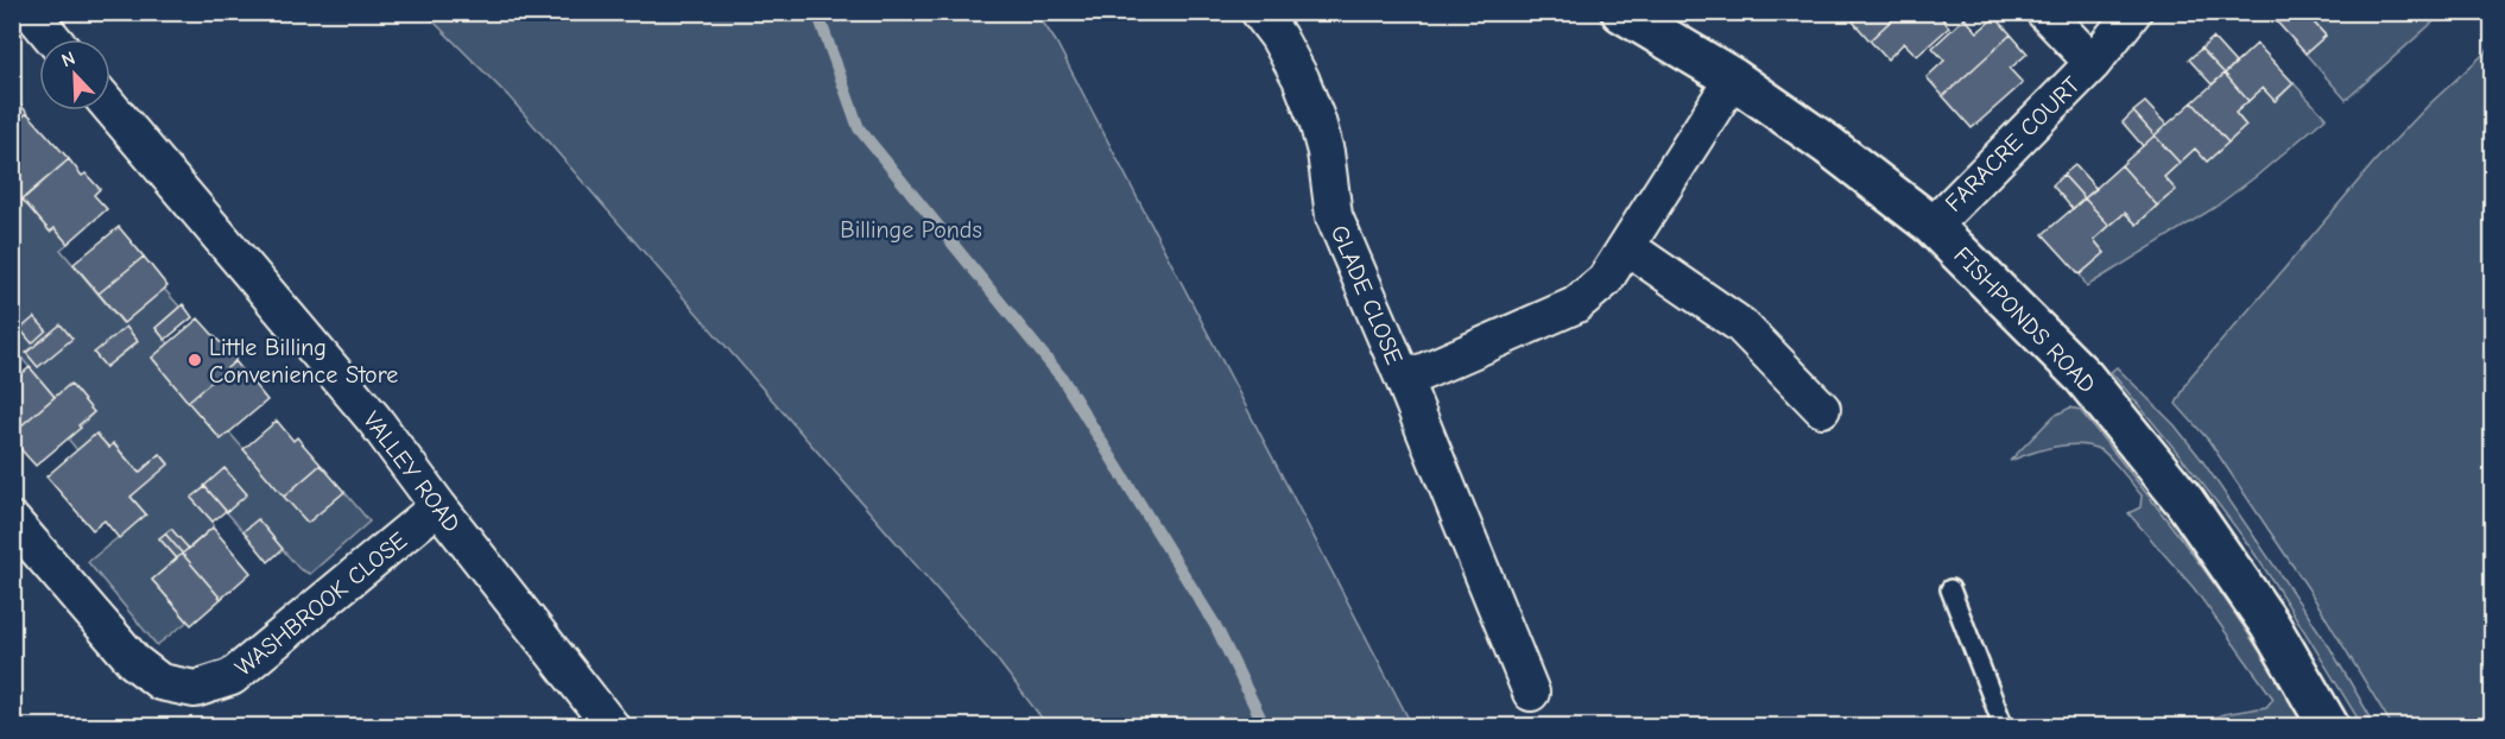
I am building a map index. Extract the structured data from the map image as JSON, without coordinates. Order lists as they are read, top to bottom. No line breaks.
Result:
{"streets":{"street":["FARACRE COURT","GLADE CLOSE","FISHPONDS ROAD","VALLEY ROAD","WASHBROOK CLOSE"]},"crossings":[["FARACRE COURT","FISHPONDS ROAD"],["GLADE CLOSE","FISHPONDS ROAD"],["VALLEY ROAD","WASHBROOK CLOSE"]],"parks":["Billinge Ponds"],"places":["Little Billing Convenience Store"],"north":"top left"}
